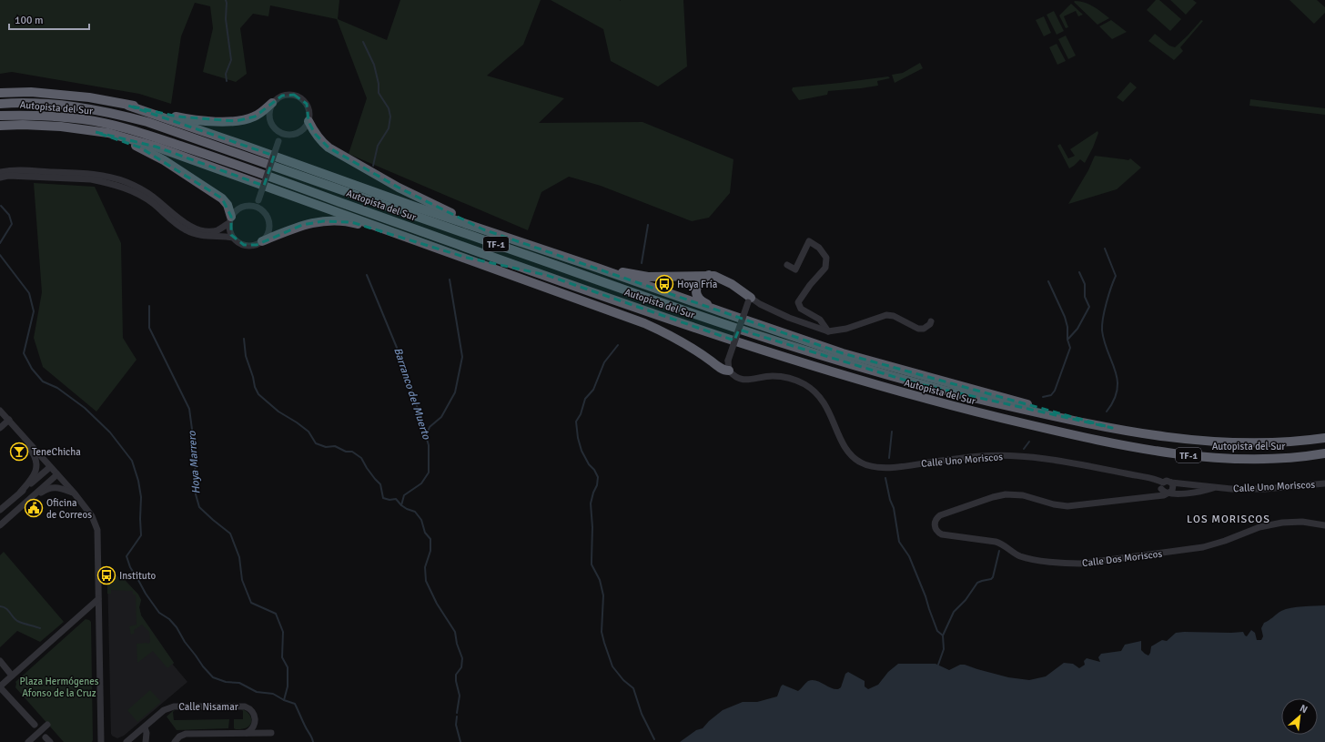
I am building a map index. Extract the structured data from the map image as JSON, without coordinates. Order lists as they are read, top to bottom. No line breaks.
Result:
{"streets":{"highway":["Autopista del Sur","TF-1"],"street":["Calle Uno Moriscos","Calle Dos Moriscos","Calle Nisamar"]},"districts":["LOS MORISCOS"],"water":["Barranco del Muerto","Hoya Marrero"],"parks":["Plaza Hermógenes Afonso de la Cruz"],"places":{"bus stop":["Hoya Fría","Instituto"],"bar":["TeneChicha"],"public building":["Oficina de Correos"]},"scale_bar":"100 m","north":"top right"}
